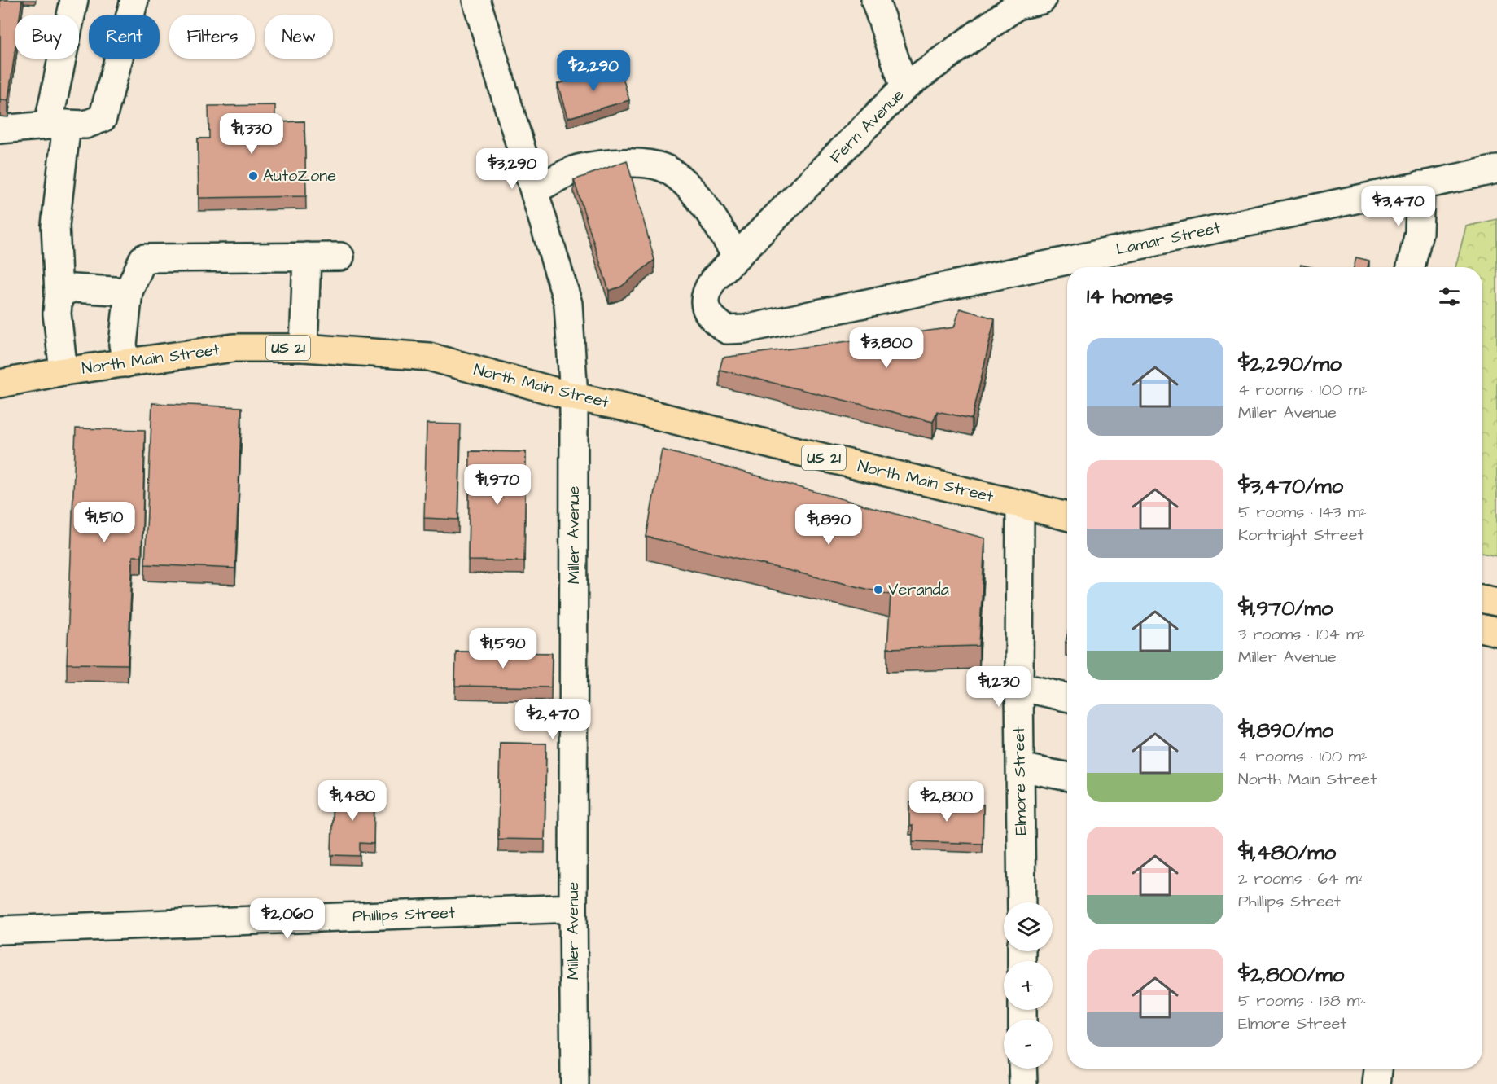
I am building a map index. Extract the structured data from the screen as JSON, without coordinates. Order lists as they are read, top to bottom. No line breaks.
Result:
{"streets":{"main road":["US 21","North Main Street"],"street":["Fern Avenue","Lamar Street","Miller Avenue","Elmore Street","Phillips Street"]},"crossings":[["Fern Avenue","Lamar Street"],["North Main Street","Miller Avenue"],["North Main Street","Elmore Street"],["Miller Avenue","Phillips Street"]],"places":["AutoZone","Veranda"],"page":{"chip":["Buy","Rent","Filters","New"],"price":["$2,290","$1,330","$3,290","$3,470","$3,800","$1,970","$1,510","$1,890","$1,590","$1,230","$2,470","$1,480","$2,800","$2,060"],"heading":"14 homes","list":[{"name":"$2,290/mo","note":"4 rooms · 100 m² · Miller Avenue"},{"name":"$3,470/mo","note":"5 rooms · 143 m² · Kortright Street"},{"name":"$1,970/mo","note":"3 rooms · 104 m² · Miller Avenue"},{"name":"$1,890/mo","note":"4 rooms · 100 m² · North Main Street"},{"name":"$1,480/mo","note":"2 rooms · 64 m² · Phillips Street"},{"name":"$2,800/mo","note":"5 rooms · 138 m² · Elmore Street"}],"map_buttons":["+","−"]}}
